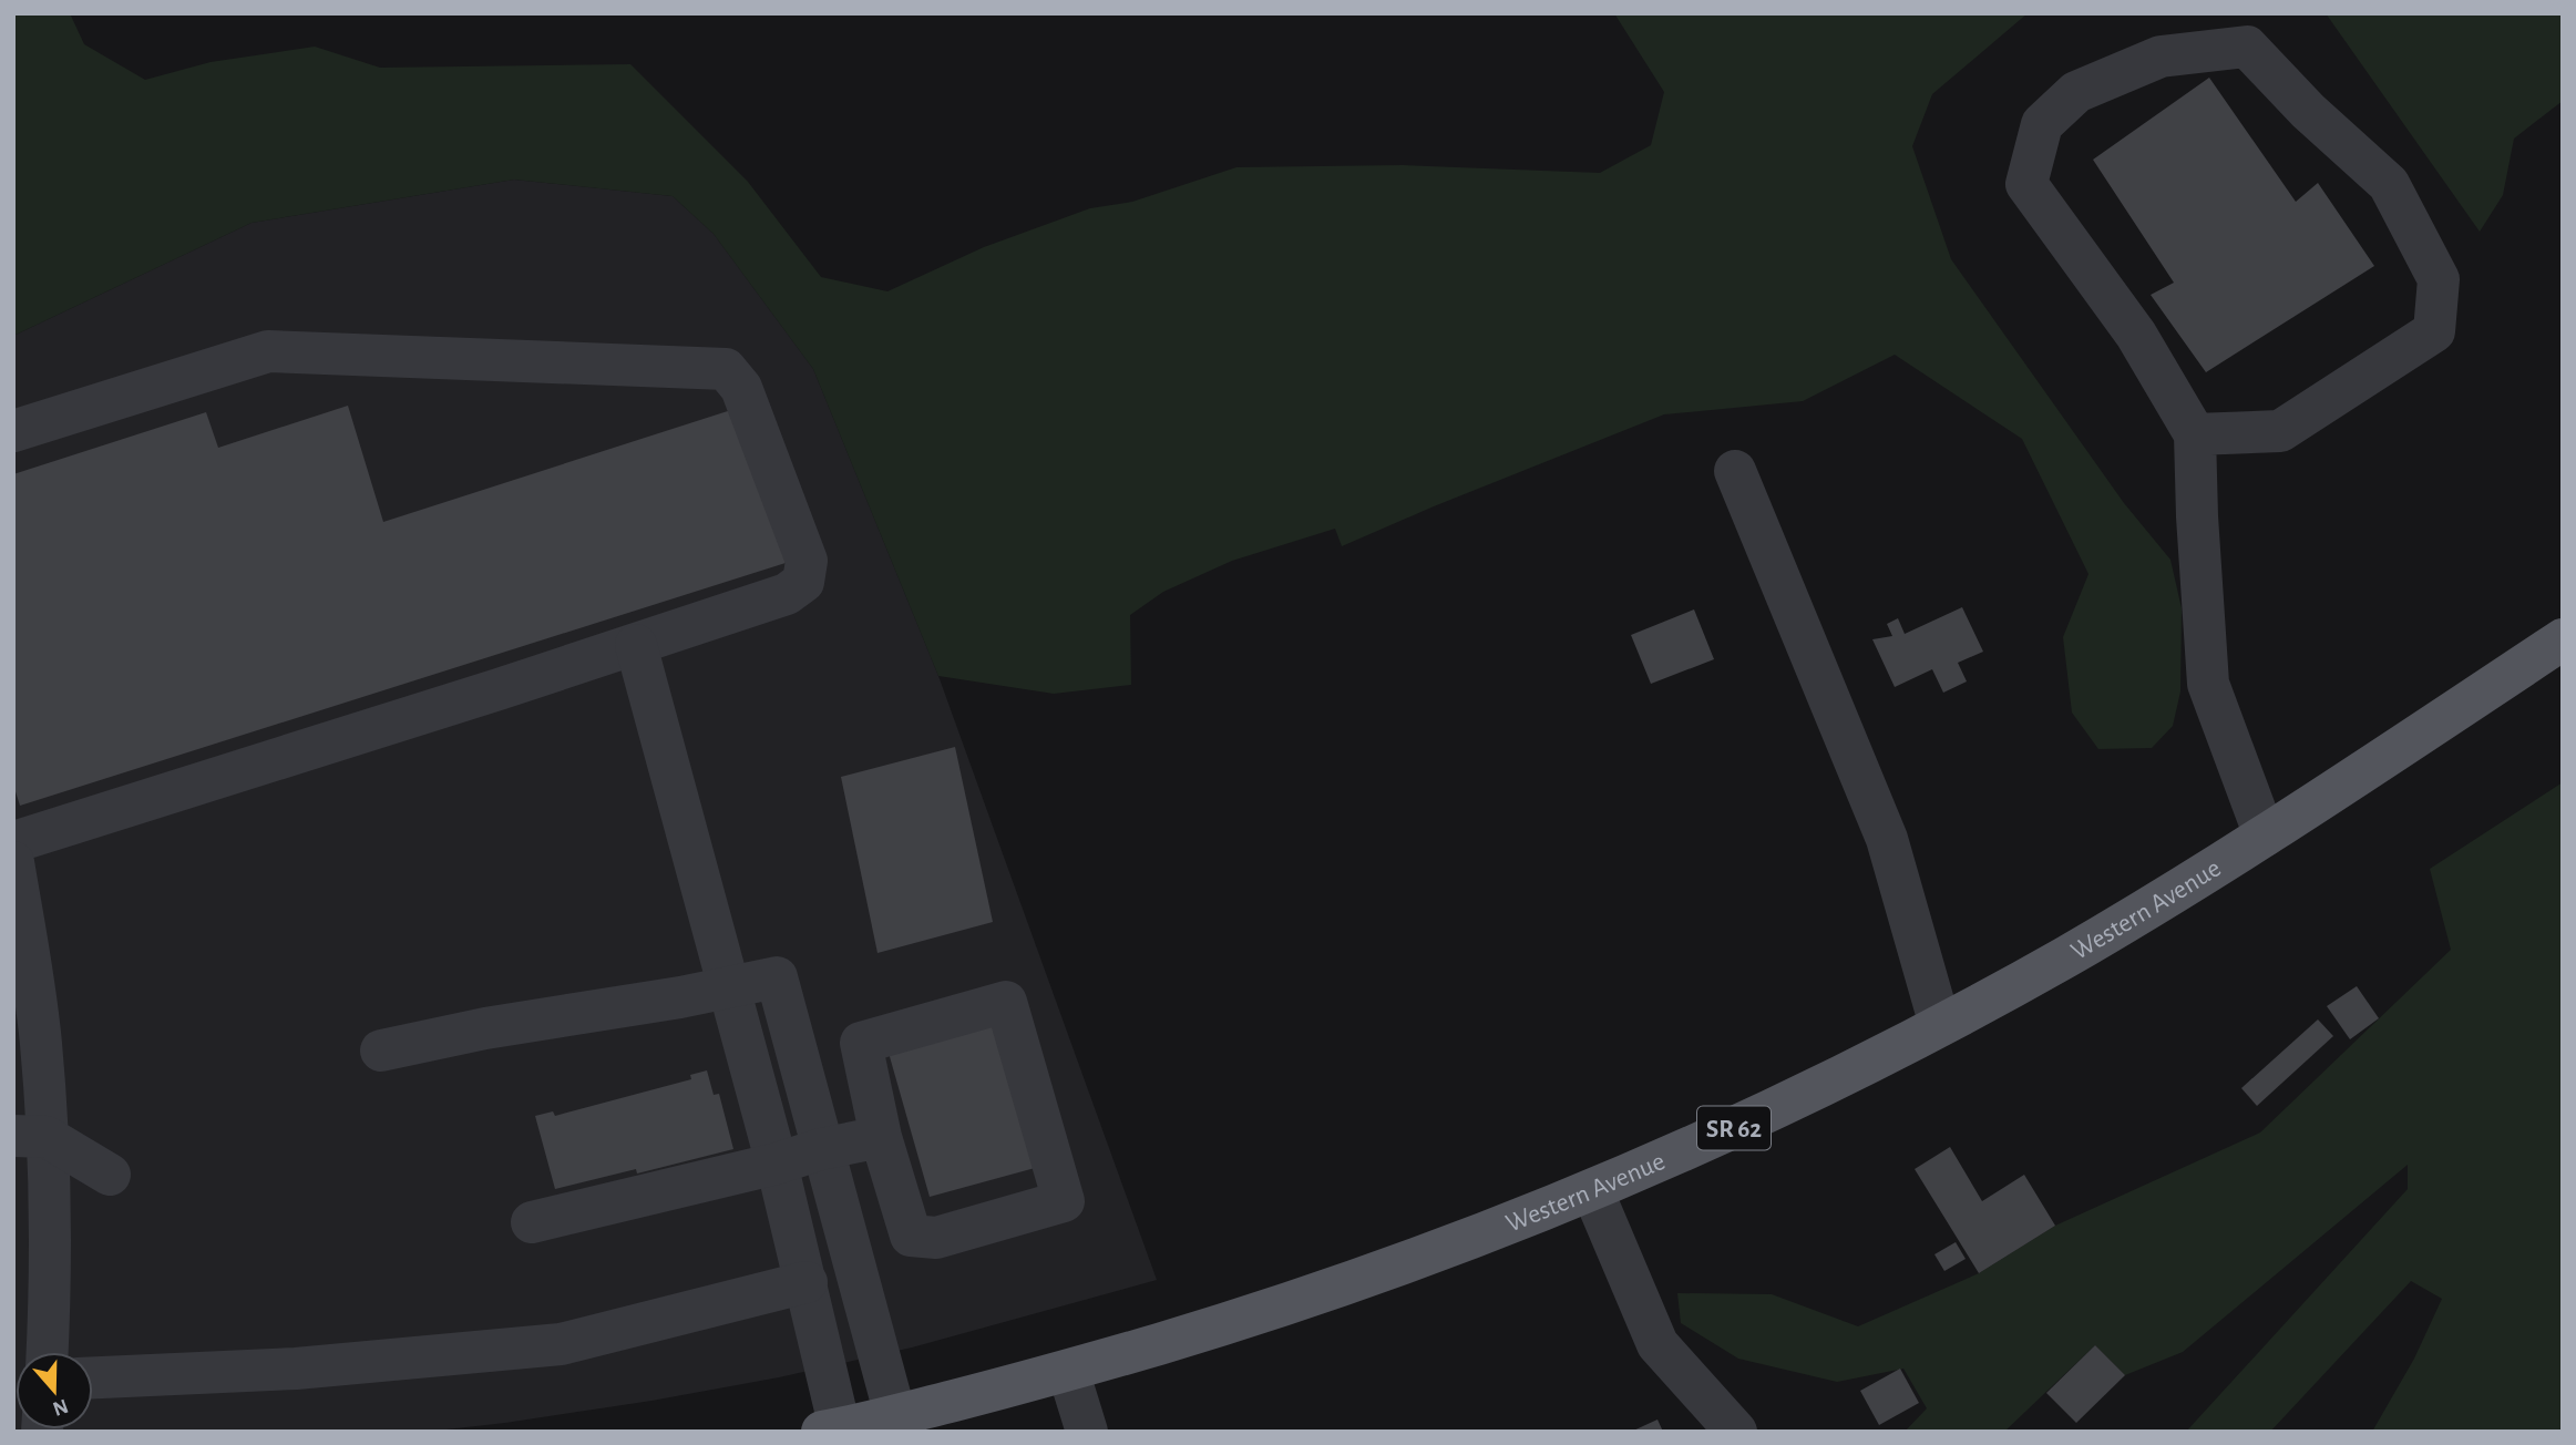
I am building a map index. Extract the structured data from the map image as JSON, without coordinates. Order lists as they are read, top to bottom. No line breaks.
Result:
{"streets":{"main road":["Western Avenue","SR 62"]},"north":"bottom"}
